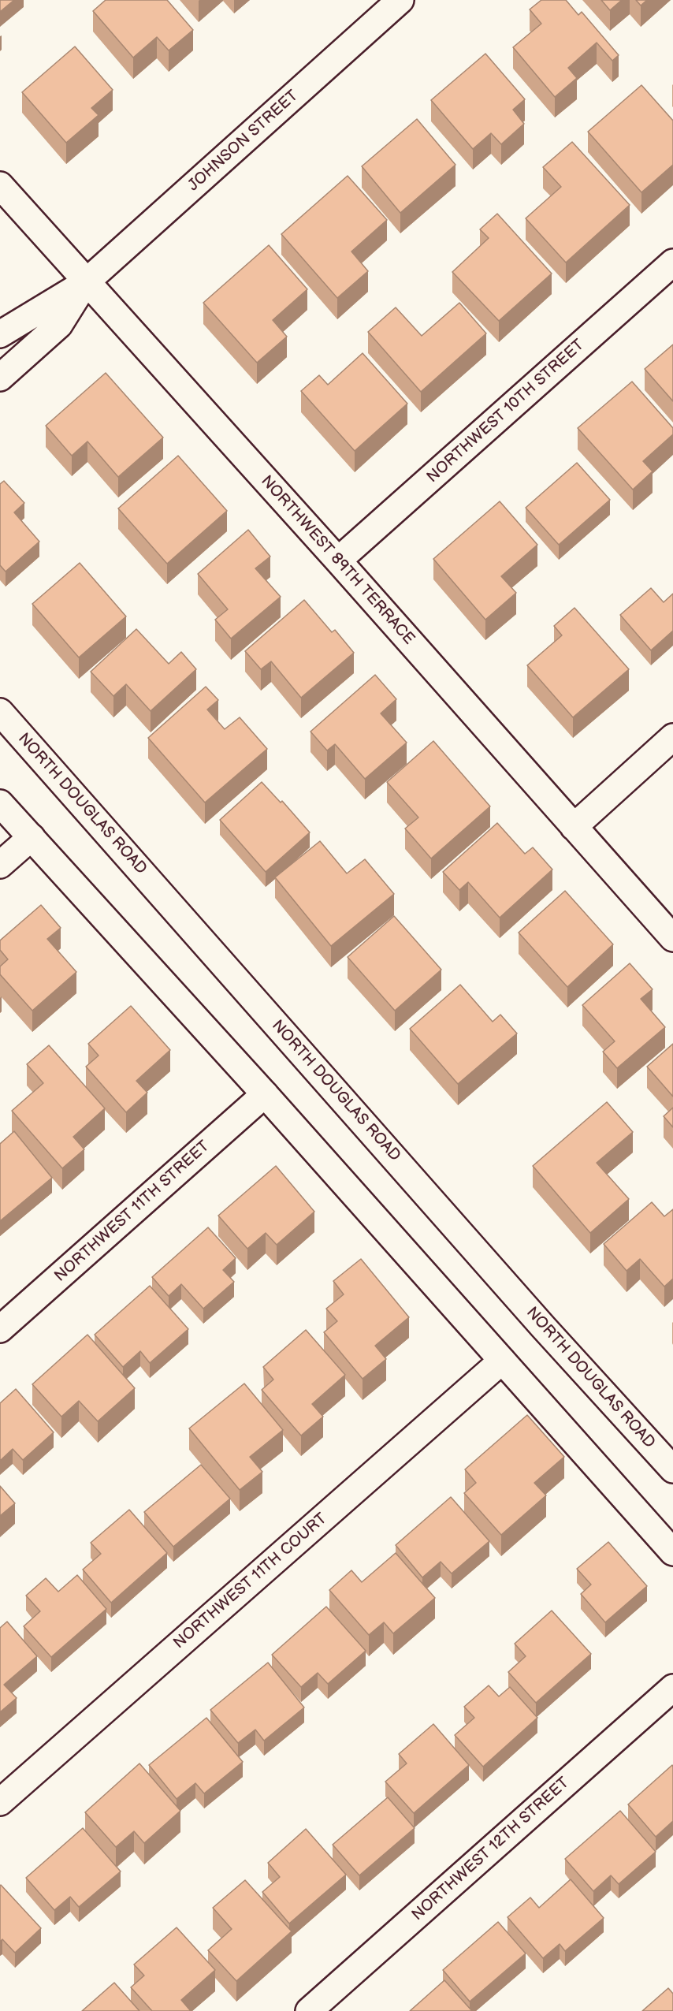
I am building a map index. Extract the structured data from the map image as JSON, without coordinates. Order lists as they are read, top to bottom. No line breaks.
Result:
{"streets":{"street":["JOHNSON STREET","NORTHWEST 10TH STREET","NORTHWEST 89TH TERRACE","NORTH DOUGLAS ROAD","NORTHWEST 11TH STREET","NORTHWEST 11TH COURT","NORTHWEST 12TH STREET"]},"crossings":[["JOHNSON STREET","NORTHWEST 89TH TERRACE"],["NORTHWEST 10TH STREET","NORTHWEST 89TH TERRACE"]]}
